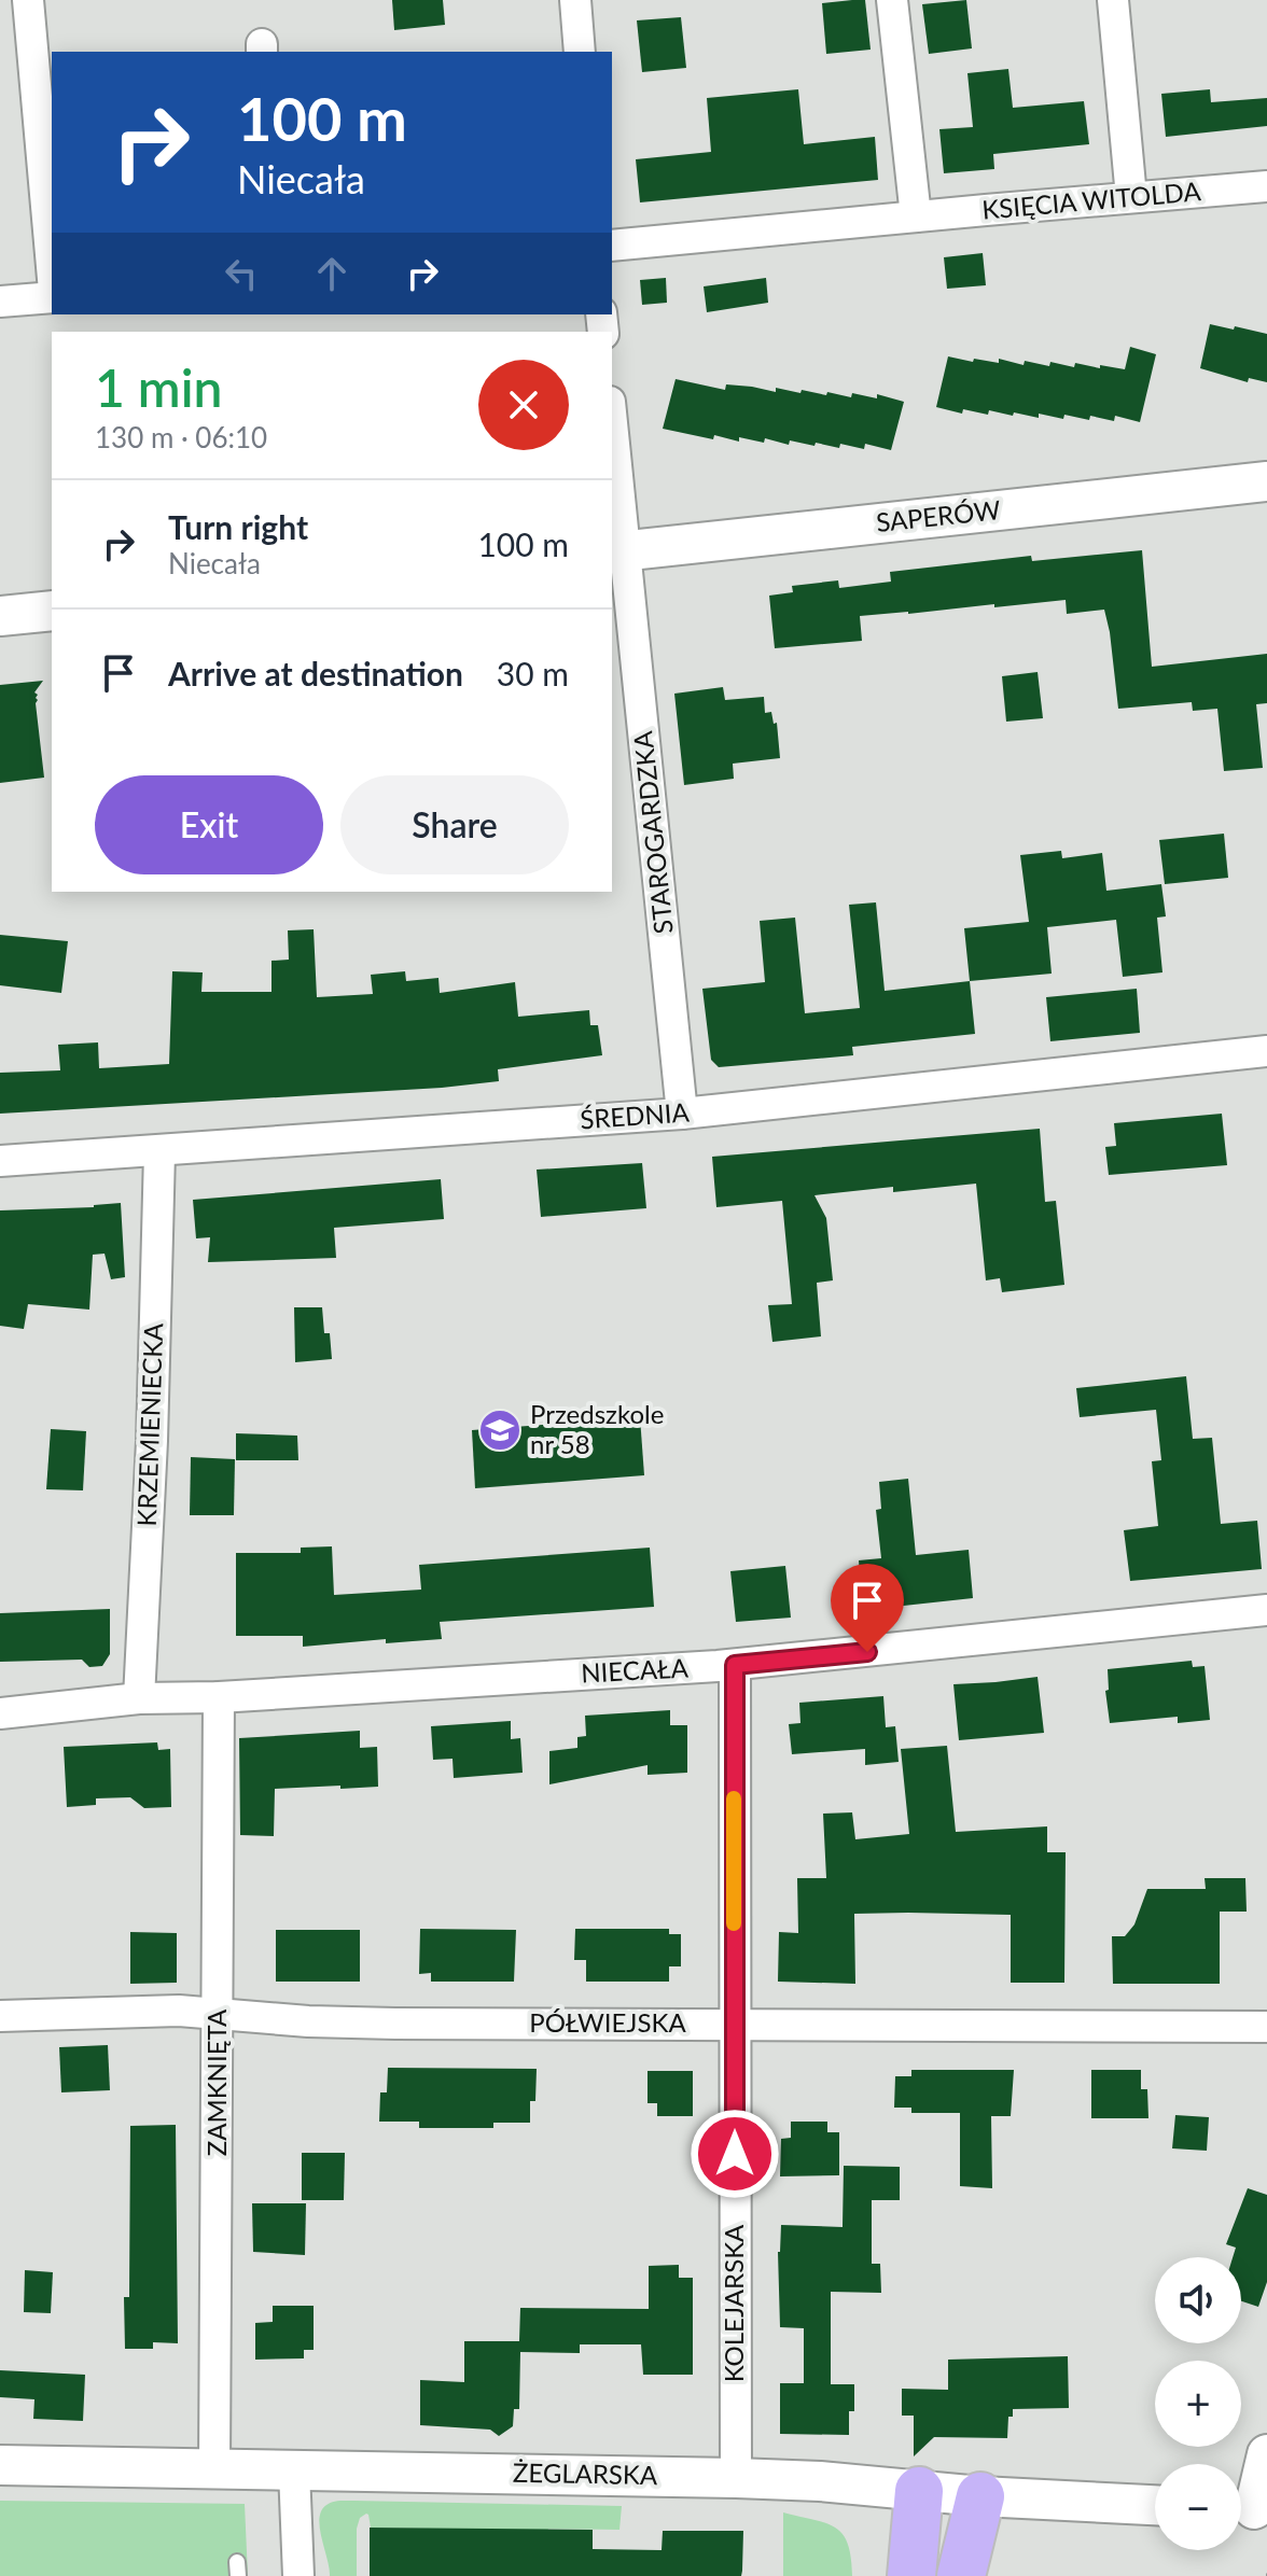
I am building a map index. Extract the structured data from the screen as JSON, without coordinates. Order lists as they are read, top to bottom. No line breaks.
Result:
{"streets":{"street":["KSIĘCIA WITOLDA","SAPERÓW","STAROGARDZKA","ŚREDNIA","KRZEMIENIECKA","NIECAŁA","PÓŁWIEJSKA","ZAMKNIĘTA","KOLEJARSKA","ŻEGLARSKA"]},"crossings":[["SAPERÓW","STAROGARDZKA"],["STAROGARDZKA","ŚREDNIA"],["ŚREDNIA","KRZEMIENIECKA"],["KRZEMIENIECKA","NIECAŁA"],["NIECAŁA","ZAMKNIĘTA"],["NIECAŁA","KOLEJARSKA"],["PÓŁWIEJSKA","ZAMKNIĘTA"],["PÓŁWIEJSKA","KOLEJARSKA"],["ZAMKNIĘTA","ŻEGLARSKA"],["KOLEJARSKA","ŻEGLARSKA"]],"places":{"school or university":["Przedszkole nr 58"]},"page":{"turn":["100 m","Niecała"],"heading":["1 min","130 m · 06:10"],"list":[{"name":"Turn right","note":"Niecała","value":"100 m"},{"name":"Arrive at destination","value":"30 m"}],"buttons":["Exit","Share"],"map_buttons":["+","−"]}}
